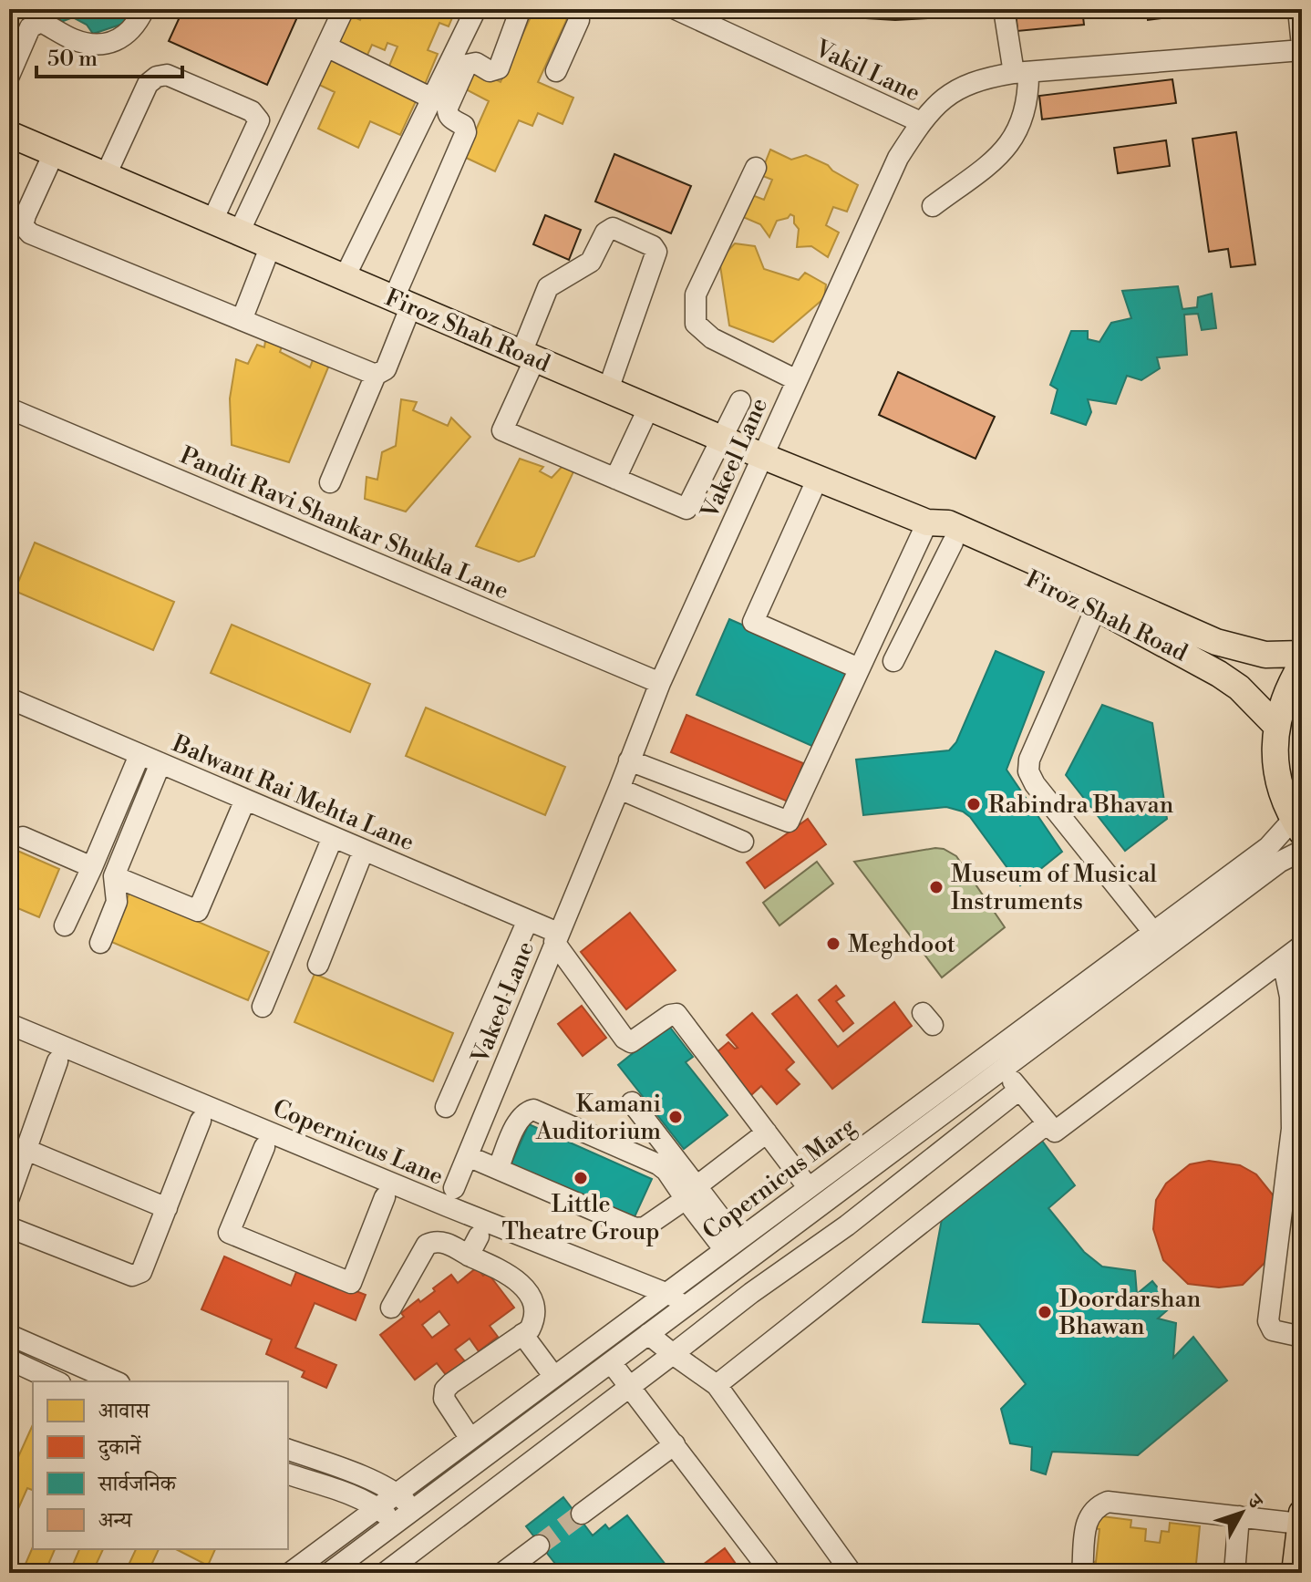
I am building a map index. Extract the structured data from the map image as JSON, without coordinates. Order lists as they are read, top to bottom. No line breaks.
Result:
{"streets":{"main road":["Firoz Shah Road"],"street":["Vakil Lane","Vakeel Lane","Pandit Ravi Shankar Shukla Lane","Balwant Rai Mehta Lane","Copernicus Lane","Copernicus Marg"]},"crossings":[["Vakil Lane","Vakeel Lane"],["Firoz Shah Road","Vakeel Lane"],["Vakeel Lane","Pandit Ravi Shankar Shukla Lane"],["Vakeel Lane","Balwant Rai Mehta Lane"],["Copernicus Lane","Copernicus Marg"]],"places":["Rabindra Bhavan","Museum of Musical Instruments","Meghdoot","Kamani Auditorium","Little Theatre Group","Doordarshan Bhawan"],"legend":["आवास","दुकानें","सार्वजनिक","अन्य"],"scale_bar":"50 m","north":"top right"}
